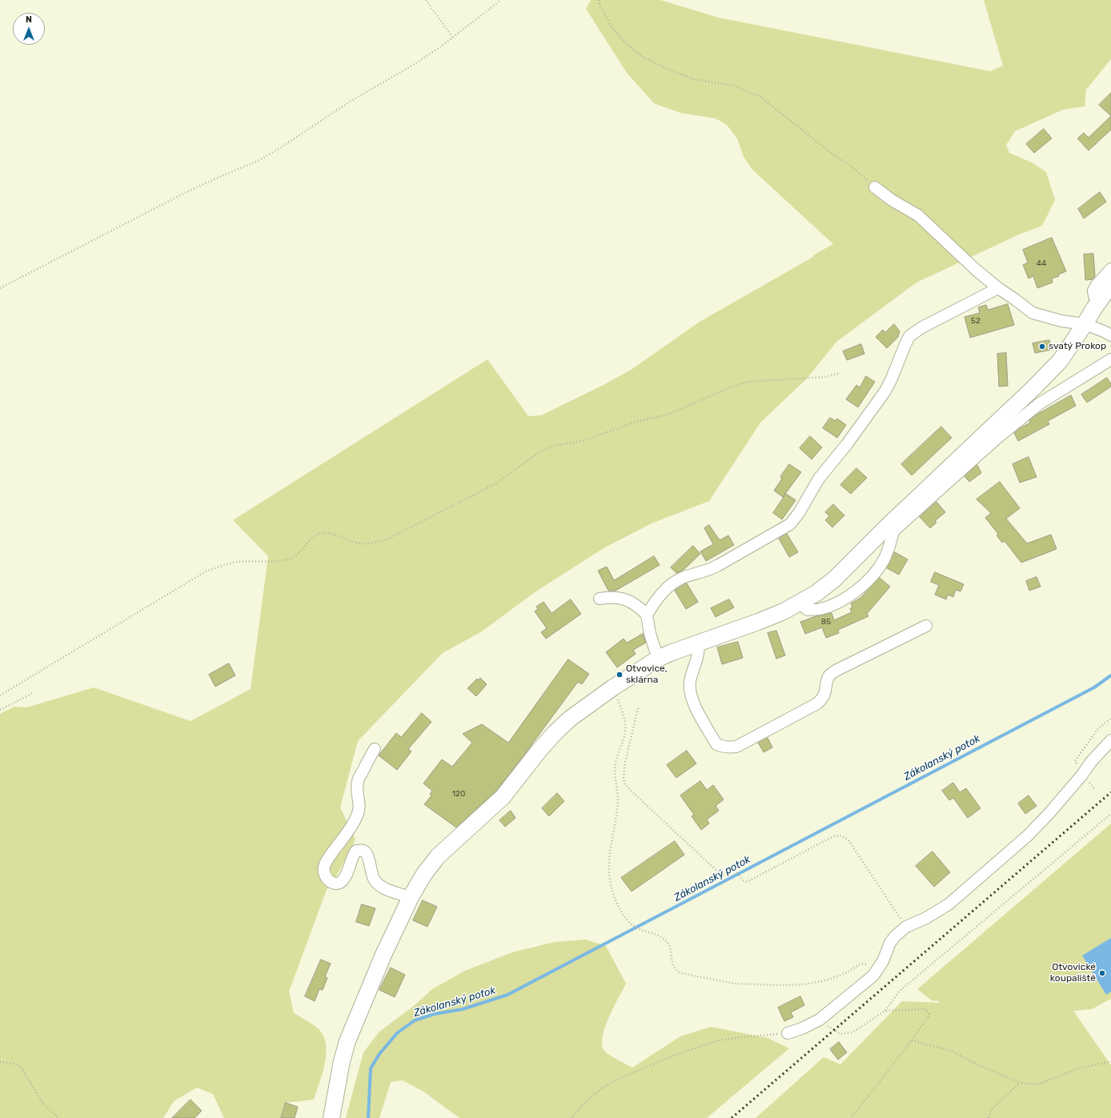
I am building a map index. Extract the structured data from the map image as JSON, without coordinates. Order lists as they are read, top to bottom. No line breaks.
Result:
{"water":["Zákolanský potok"],"places":["svatý Prokop","Otvovice, sklárna","Otvovické koupaliště"],"house_numbers":["44","52","85","120"],"north":"top"}
